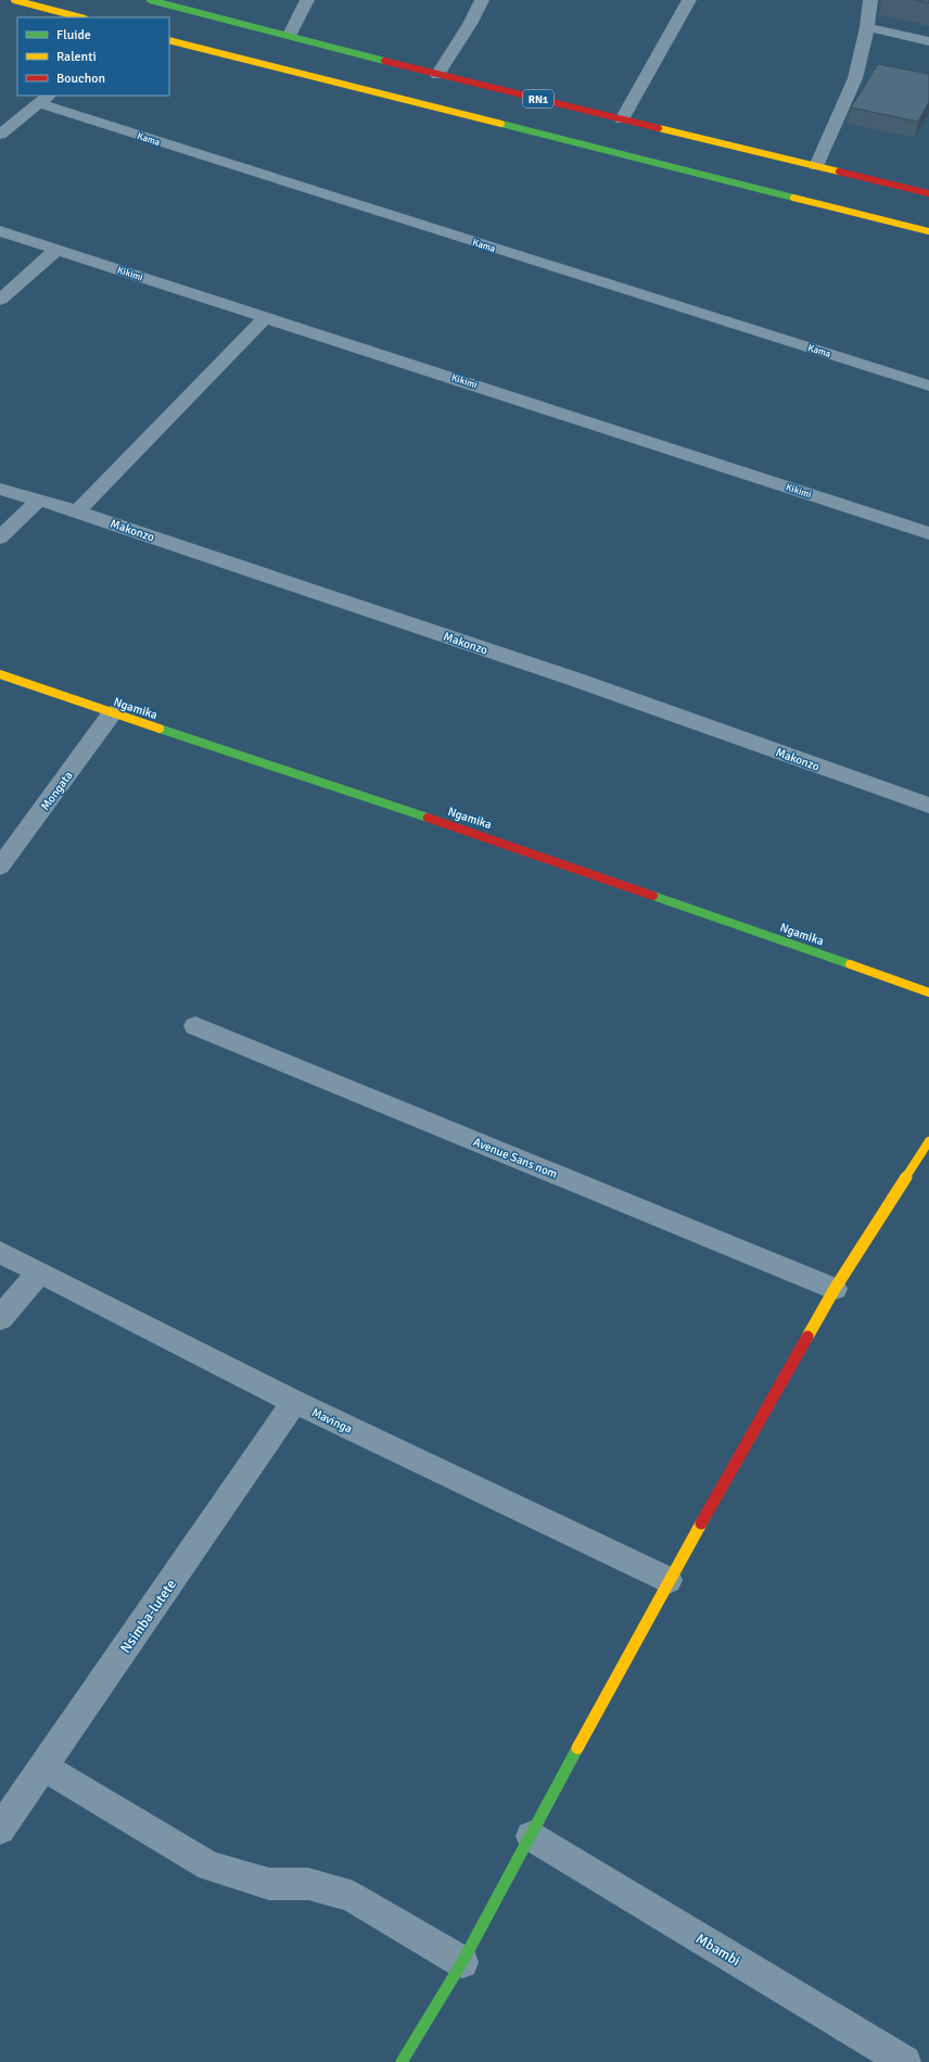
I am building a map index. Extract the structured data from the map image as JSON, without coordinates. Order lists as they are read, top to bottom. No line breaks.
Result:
{"streets":{"main road":["RN1","Ngamika"],"street":["Kama","Kikimi","Makonzo","Mongata","Avenue Sans nom","Mavinga","Nsimba-lutete","Mbambi"]},"crossings":[["Ngamika","Mongata"],["Mavinga","Nsimba-lutete"]],"legend":["Fluide","Ralenti","Bouchon"]}
